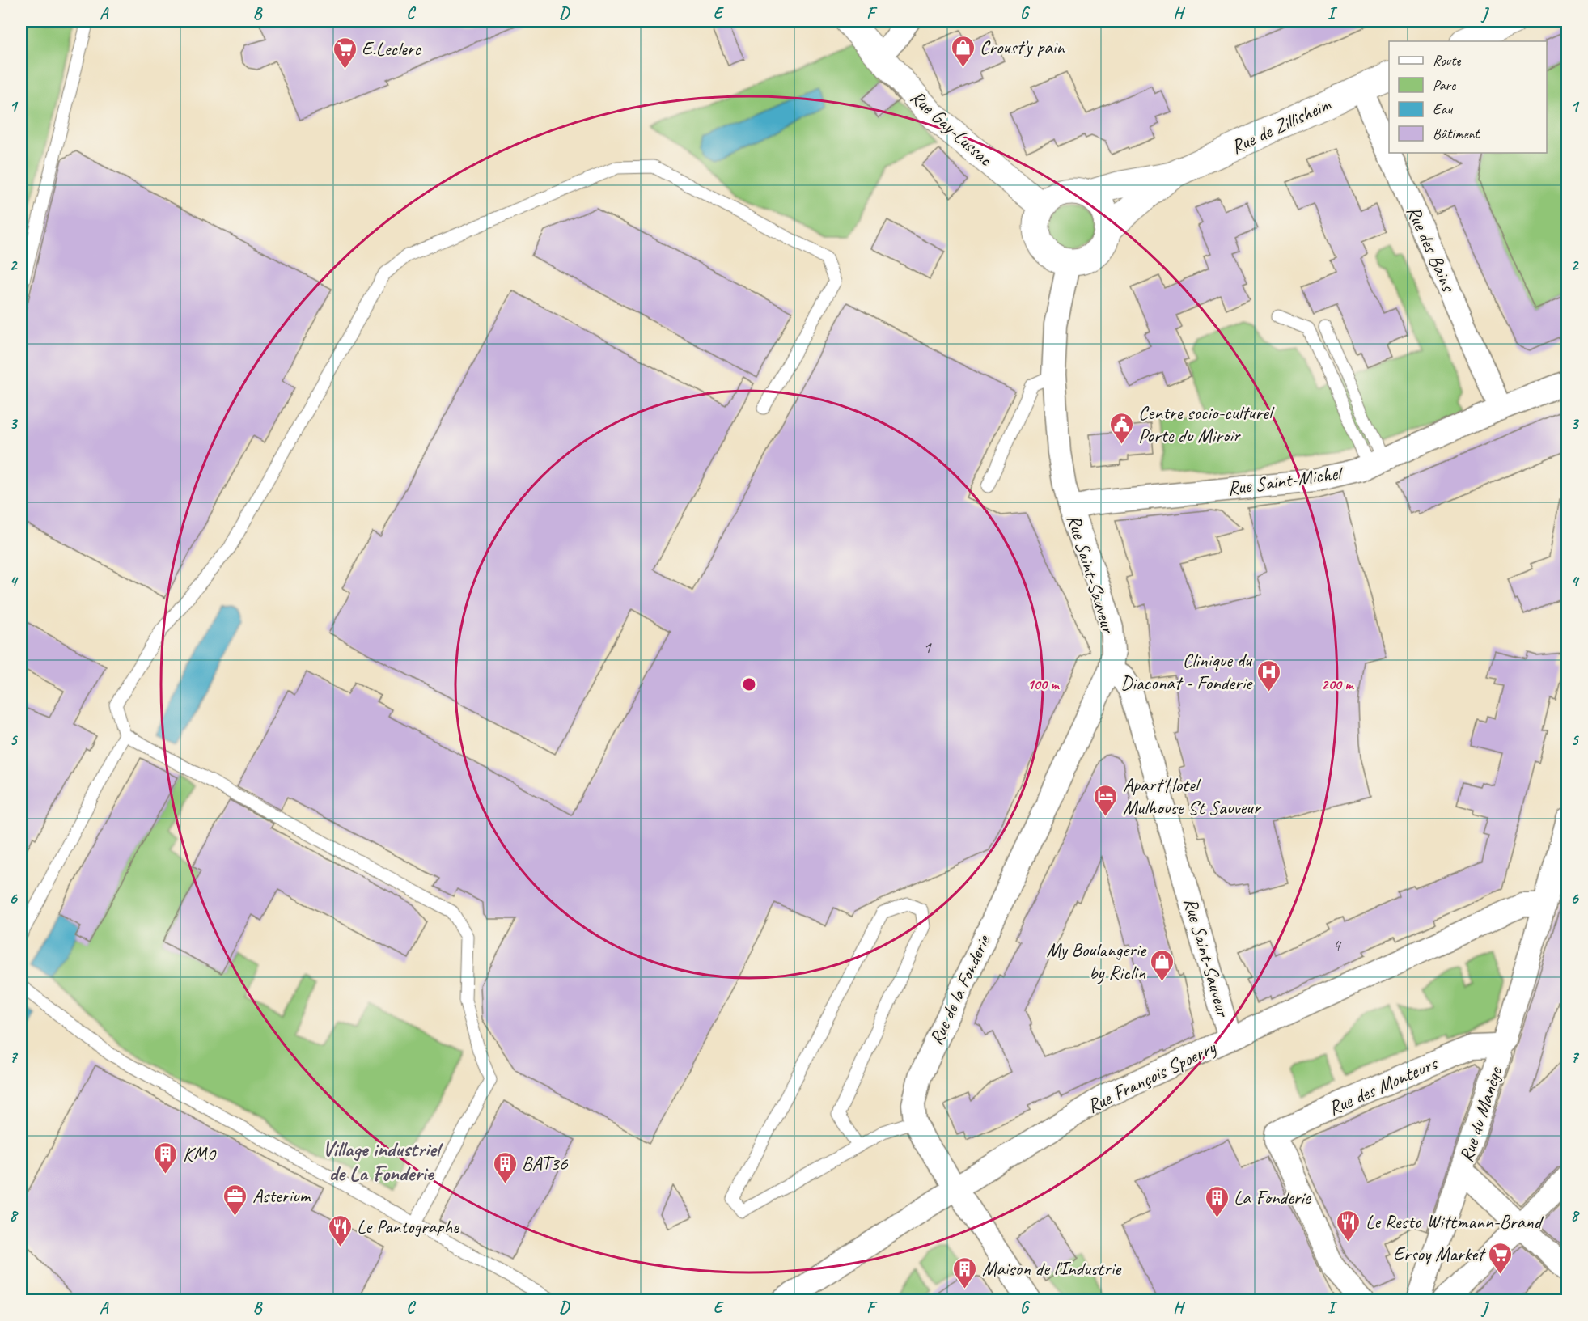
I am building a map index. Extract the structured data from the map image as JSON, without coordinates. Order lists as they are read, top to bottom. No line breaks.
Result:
{"streets":{"street":["Rue de Zillisheim","Rue Gay-Lussac","Rue des Bains","Rue Saint-Michel","Rue Saint-Sauveur","Rue de la Fonderie","Rue François Spoerry","Rue des Monteurs","Rue du Manège"]},"crossings":[["Rue de Zillisheim","Rue Gay-Lussac"],["Rue de Zillisheim","Rue des Bains"],["Rue de Zillisheim","Rue Saint-Sauveur"],["Rue Gay-Lussac","Rue Saint-Sauveur"],["Rue des Bains","Rue Saint-Michel"],["Rue Saint-Michel","Rue Saint-Sauveur"],["Rue Saint-Sauveur","Rue de la Fonderie"],["Rue Saint-Sauveur","Rue François Spoerry"],["Rue de la Fonderie","Rue François Spoerry"],["Rue François Spoerry","Rue du Manège"],["Rue des Monteurs","Rue du Manège"]],"districts":["Village industriel de La Fonderie"],"places":{"shop":["Croust'y pain","My Boulangerie by Riclin"],"supermarket":["E.Leclerc","Ersoy Market"],"public building":["Centre socio-culturel Porte du Miroir"],"hospital":["Clinique du Diaconat - Fonderie"],"hotel":["Apart'Hotel Mulhouse St Sauveur"],"building":["KM0","BAT36","La Fonderie","Maison de l'Industrie"],"office":["Asterium"],"restaurant":["Le Resto Wittmann-Brand","Le Pantographe"]},"house_numbers":["1","4"],"legend":["Route","Parc","Eau","Bâtiment"],"grid":{"columns":["A","B","C","D","E","F","G","H","I","J"],"rows":["1","2","3","4","5","6","7","8"]},"rings":["100 m","200 m"]}
